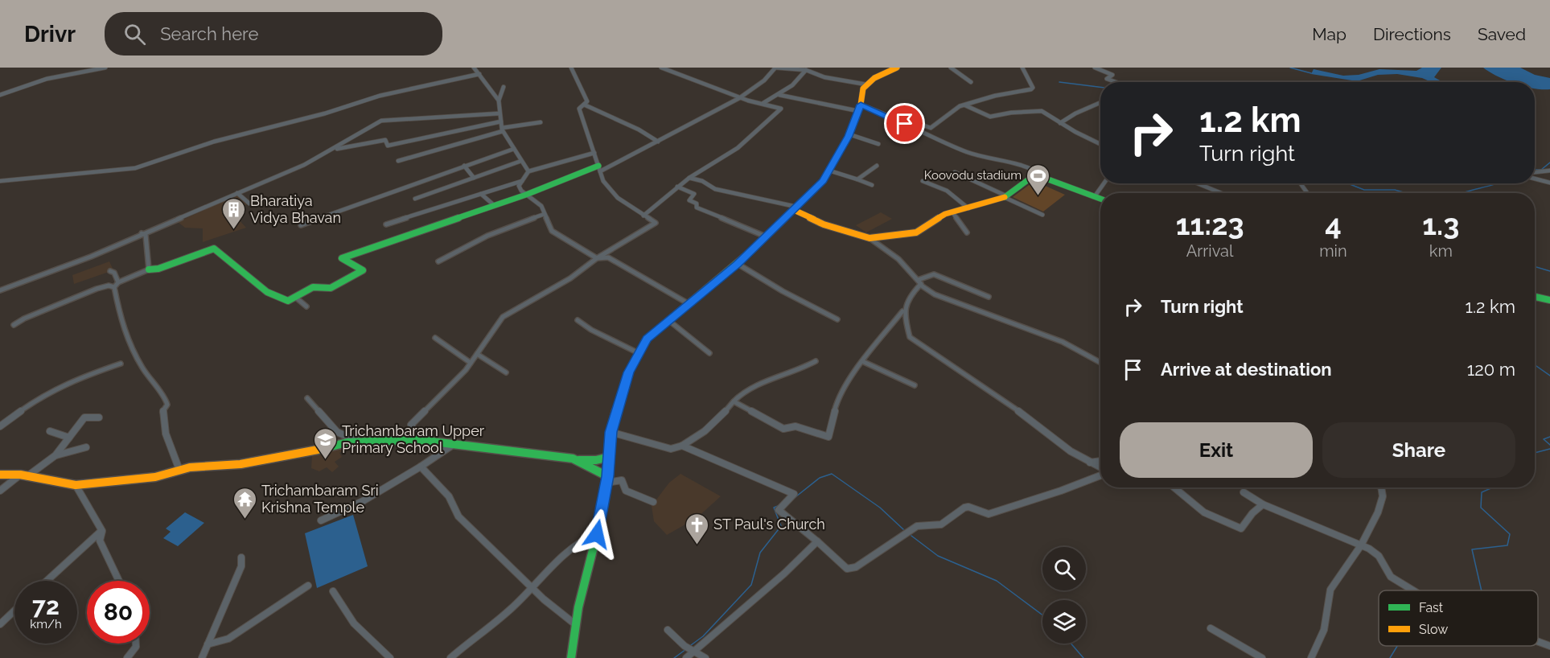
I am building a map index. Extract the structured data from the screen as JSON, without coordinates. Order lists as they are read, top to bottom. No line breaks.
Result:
{"places":{"sports":["Koovodu stadium"],"building":["Bharatiya Vidya Bhavan"],"school or university":["Trichambaram Upper Primary School"],"temple":["Trichambaram Sri Krishna Temple"],"church":["ST Paul's Church"]},"legend":["Fast","Slow"],"page":{"header":"Drivr","search":"Search here","nav":["Map","Directions","Saved"],"turn":["1.2 km","Turn right"],"eta":["11:23","Arrival","4","min","1.3","km"],"list":[{"name":"Turn right","value":"1.2 km"},{"name":"Arrive at destination","value":"120 m"}],"buttons":["Exit","Share"],"speed":"72 km/h","limit":"80"}}
